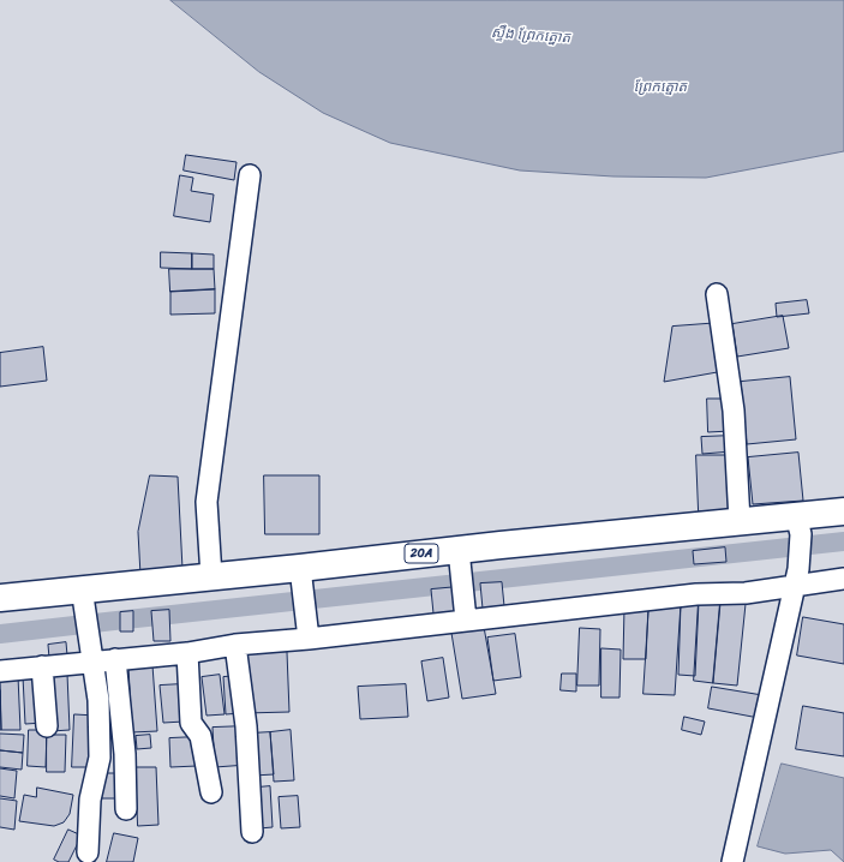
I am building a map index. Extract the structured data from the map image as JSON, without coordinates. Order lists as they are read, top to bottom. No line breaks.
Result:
{"streets":{"main road":["20A"]},"water":["ស្ទឹង ព្រែកត្នោត","ព្រែកត្នោត"]}
